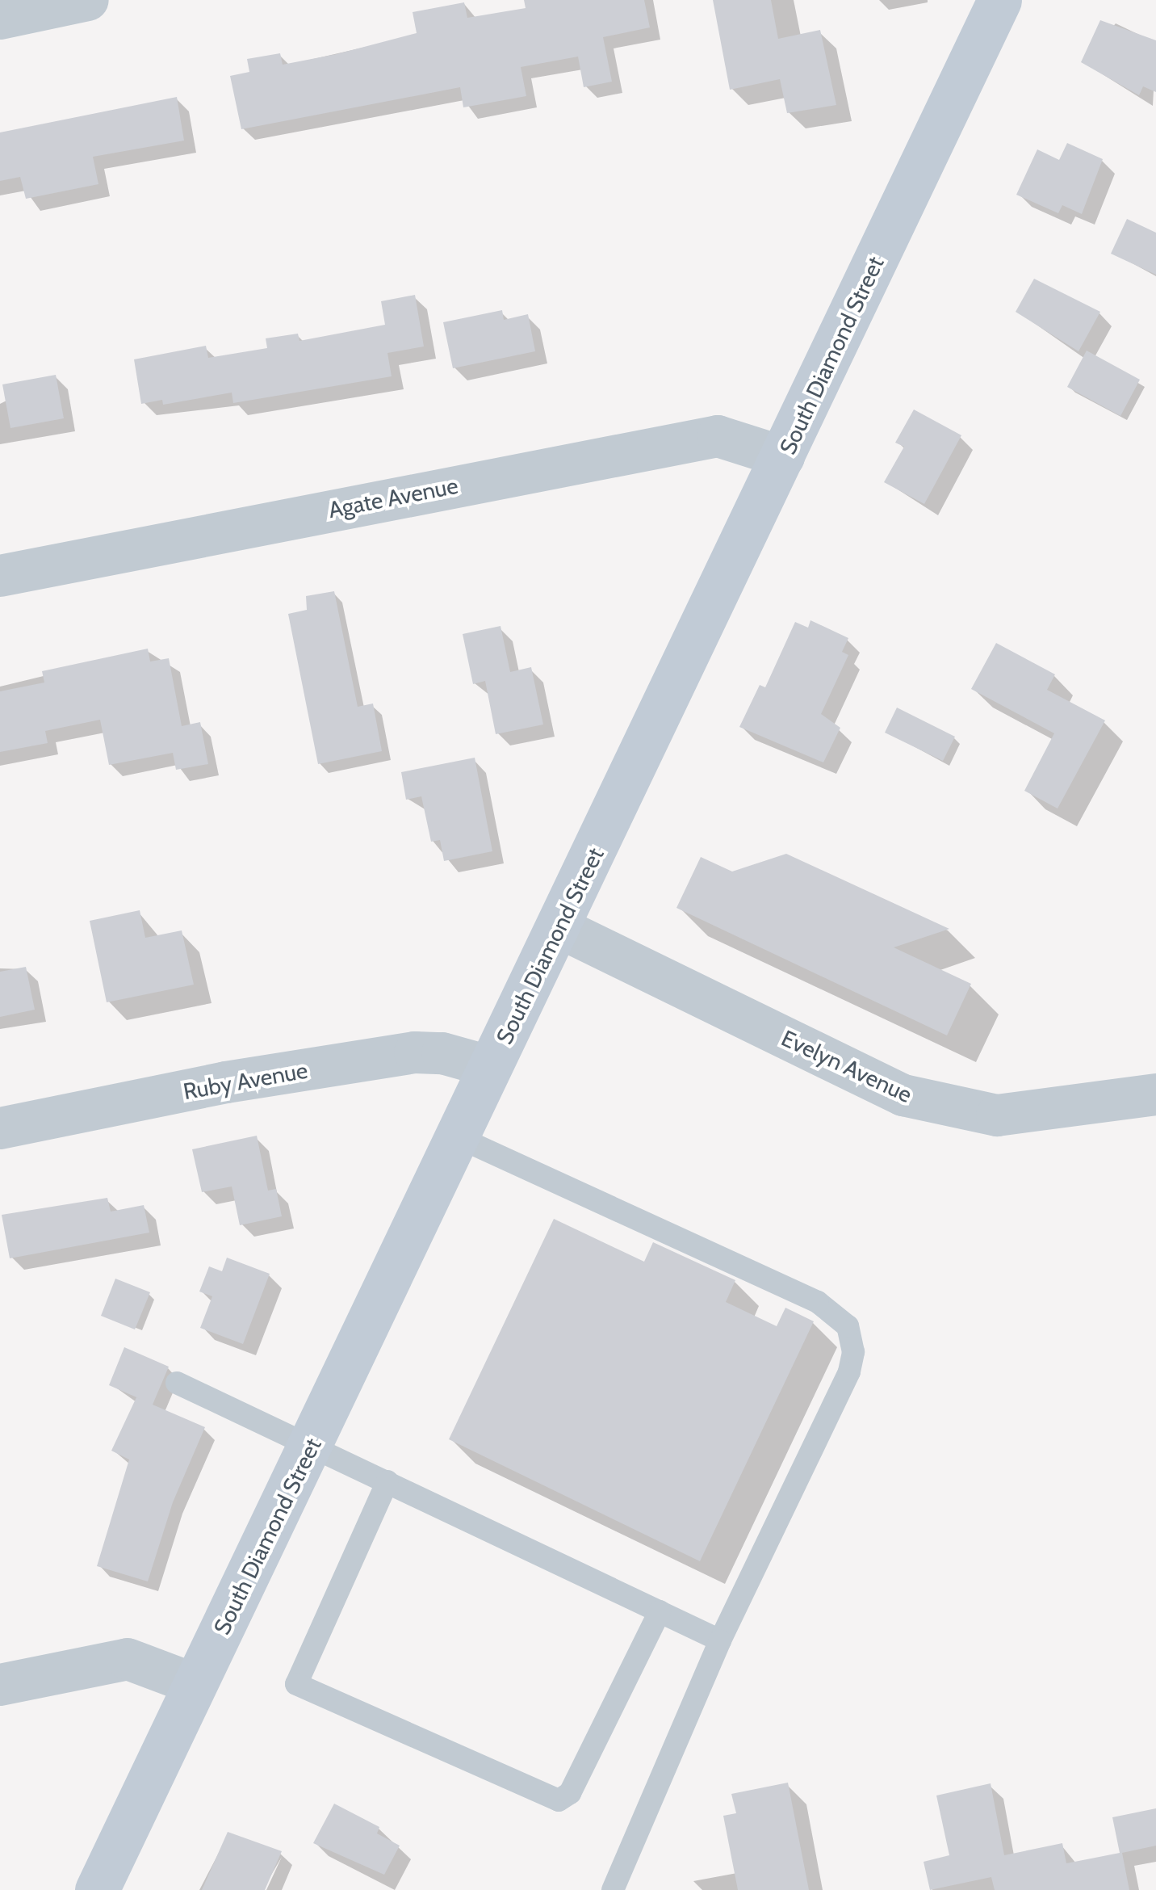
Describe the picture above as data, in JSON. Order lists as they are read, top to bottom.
{
  "streets": {
    "street": [
      "South Diamond Street",
      "Agate Avenue",
      "Evelyn Avenue",
      "Ruby Avenue"
    ]
  },
  "crossings": [
    ["South Diamond Street", "Agate Avenue"],
    ["South Diamond Street", "Evelyn Avenue"],
    ["South Diamond Street", "Ruby Avenue"]
  ]
}
